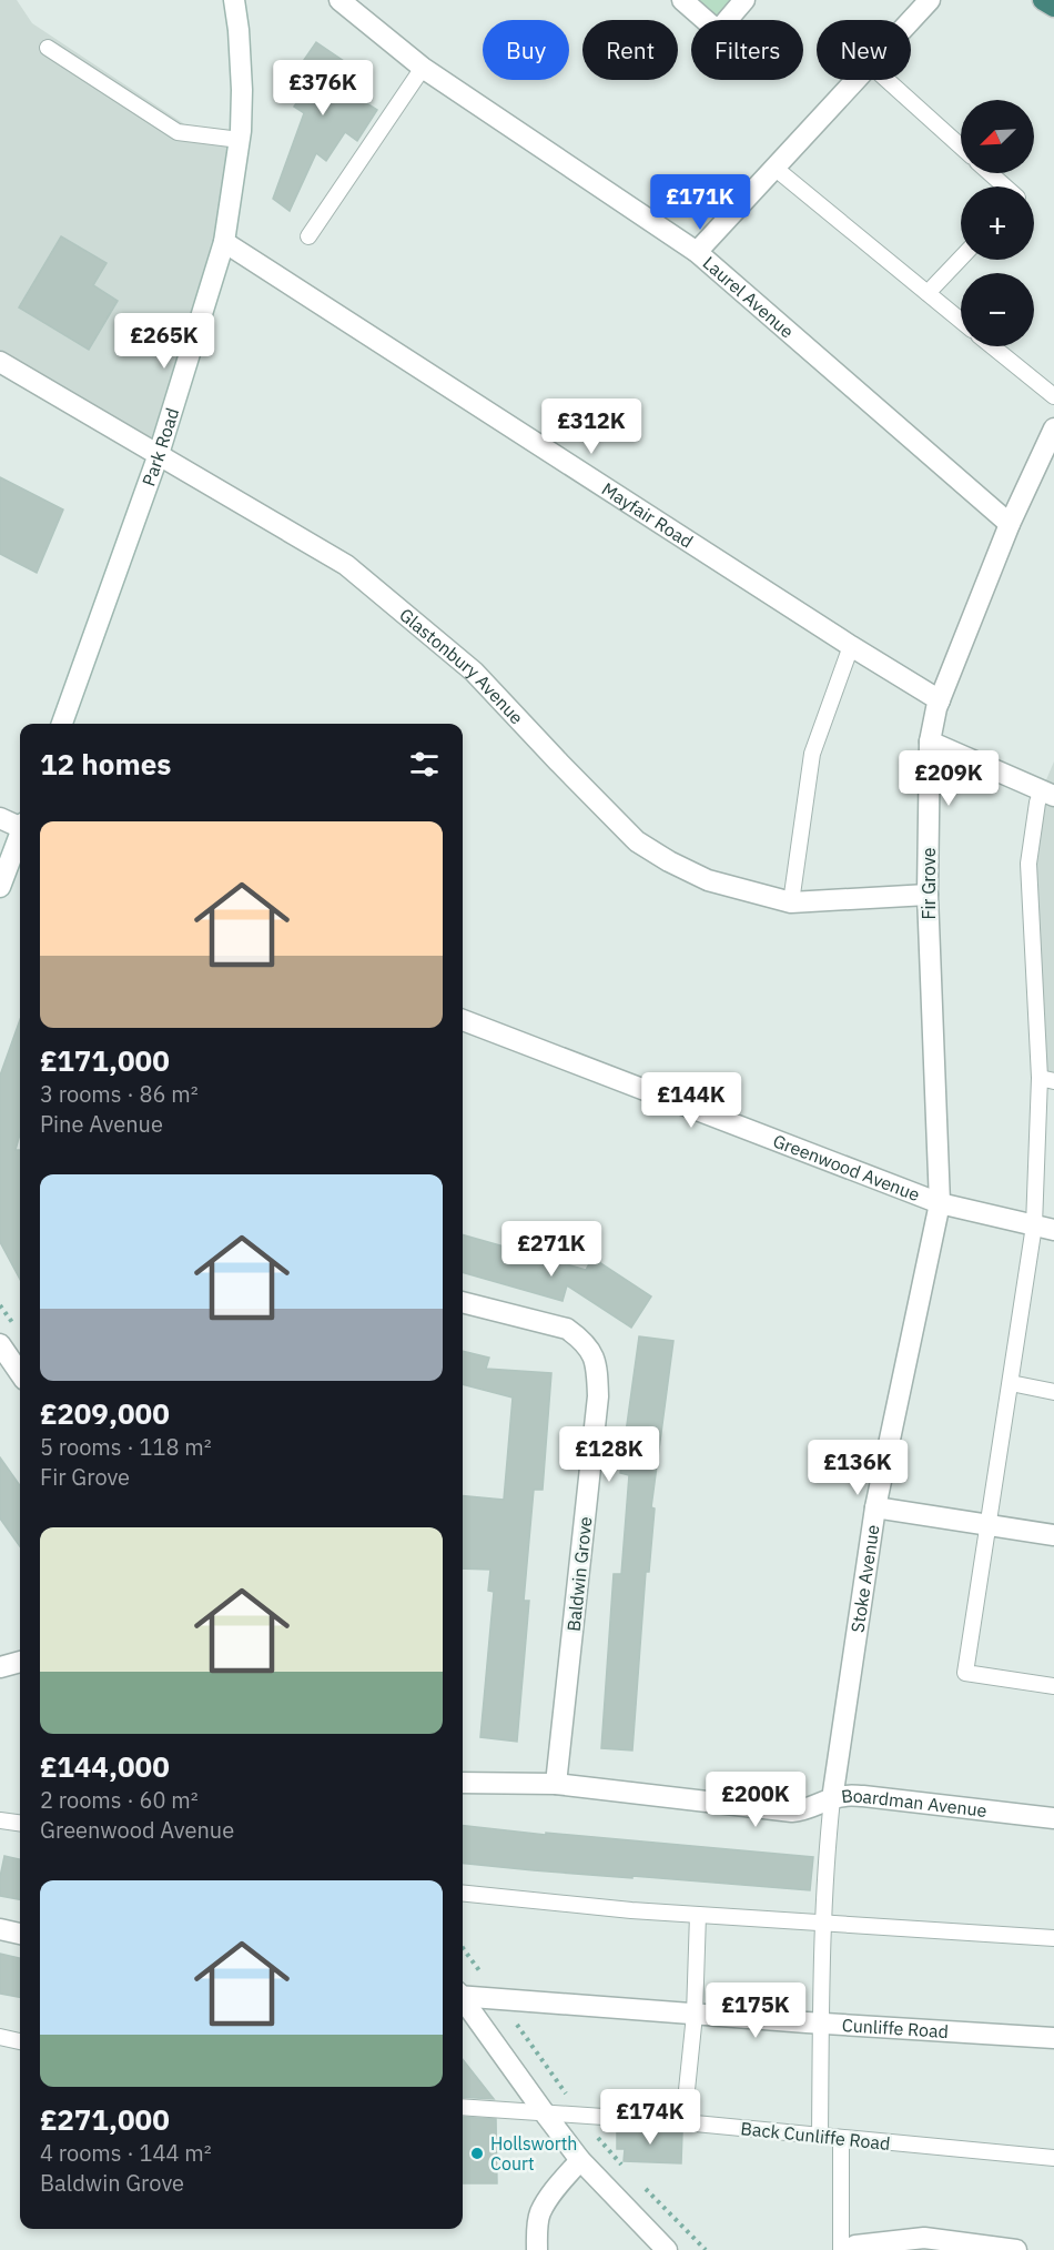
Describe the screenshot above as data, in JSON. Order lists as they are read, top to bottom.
{
  "streets": {
    "street": [
      "Laurel Avenue",
      "Park Road",
      "Mayfair Road",
      "Glastonbury Avenue",
      "Fir Grove",
      "Greenwood Avenue",
      "Baldwin Grove",
      "Stoke Avenue",
      "Boardman Avenue",
      "Cunliffe Road"
    ],
    "lane": ["Back Cunliffe Road"]
  },
  "crossings": [
    ["Laurel Avenue", "Fir Grove"],
    ["Park Road", "Mayfair Road"],
    ["Park Road", "Glastonbury Avenue"],
    ["Mayfair Road", "Fir Grove"],
    ["Glastonbury Avenue", "Fir Grove"],
    ["Fir Grove", "Greenwood Avenue"],
    ["Fir Grove", "Stoke Avenue"],
    ["Greenwood Avenue", "Stoke Avenue"],
    ["Baldwin Grove", "Boardman Avenue"],
    ["Stoke Avenue", "Boardman Avenue"]
  ],
  "places": ["Hollsworth Court"],
  "north": "bottom left",
  "page": {
    "chip": [
      "Buy",
      "Rent",
      "Filters",
      "New"
    ],
    "price": [
      "£376K",
      "£171K",
      "£265K",
      "£312K",
      "£209K",
      "£144K",
      "£271K",
      "£128K",
      "£136K",
      "£200K",
      "£175K",
      "£174K"
    ],
    "map_buttons": ["+", "−"],
    "heading": "12 homes",
    "list": [
      {
        "name": "£171,000",
        "note": "3 rooms · 86 m² · Pine Avenue"
      },
      {
        "name": "£209,000",
        "note": "5 rooms · 118 m² · Fir Grove"
      },
      {
        "name": "£144,000",
        "note": "2 rooms · 60 m² · Greenwood Avenue"
      },
      {
        "name": "£271,000",
        "note": "4 rooms · 144 m² · Baldwin Grove"
      }
    ]
  }
}
